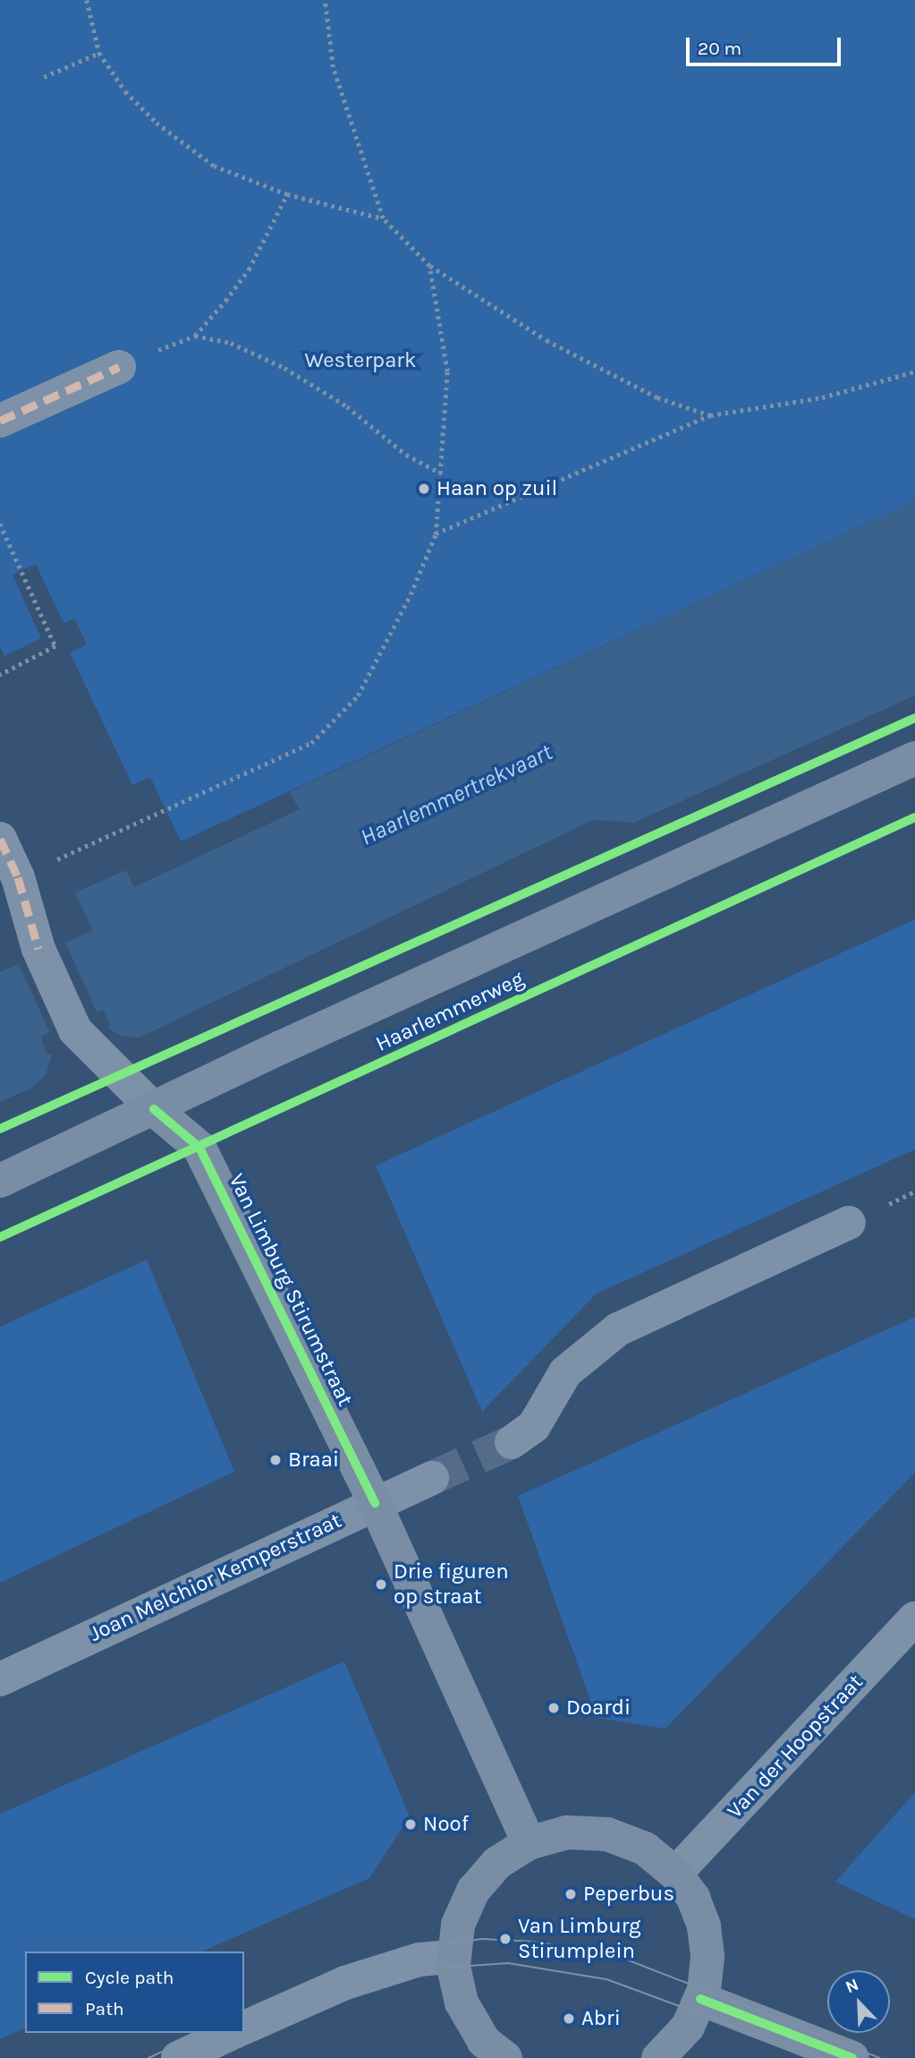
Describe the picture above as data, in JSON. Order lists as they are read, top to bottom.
{
  "streets": {
    "street": [
      "Haarlemmerweg",
      "Van Limburg Stirumstraat",
      "Joan Melchior Kemperstraat",
      "Van der Hoopstraat"
    ]
  },
  "crossings": [
    ["Haarlemmerweg", "Van Limburg Stirumstraat"],
    ["Van Limburg Stirumstraat", "Joan Melchior Kemperstraat"]
  ],
  "water": ["Haarlemmertrekvaart"],
  "parks": ["Westerpark"],
  "places": [
    "Haan op zuil",
    "Braai",
    "Drie figuren op straat",
    "Doardi",
    "Noof",
    "Peperbus",
    "Van Limburg Stirumplein",
    "Abri"
  ],
  "legend": ["Cycle path", "Path"],
  "scale_bar": "20 m",
  "north": "top left"
}
